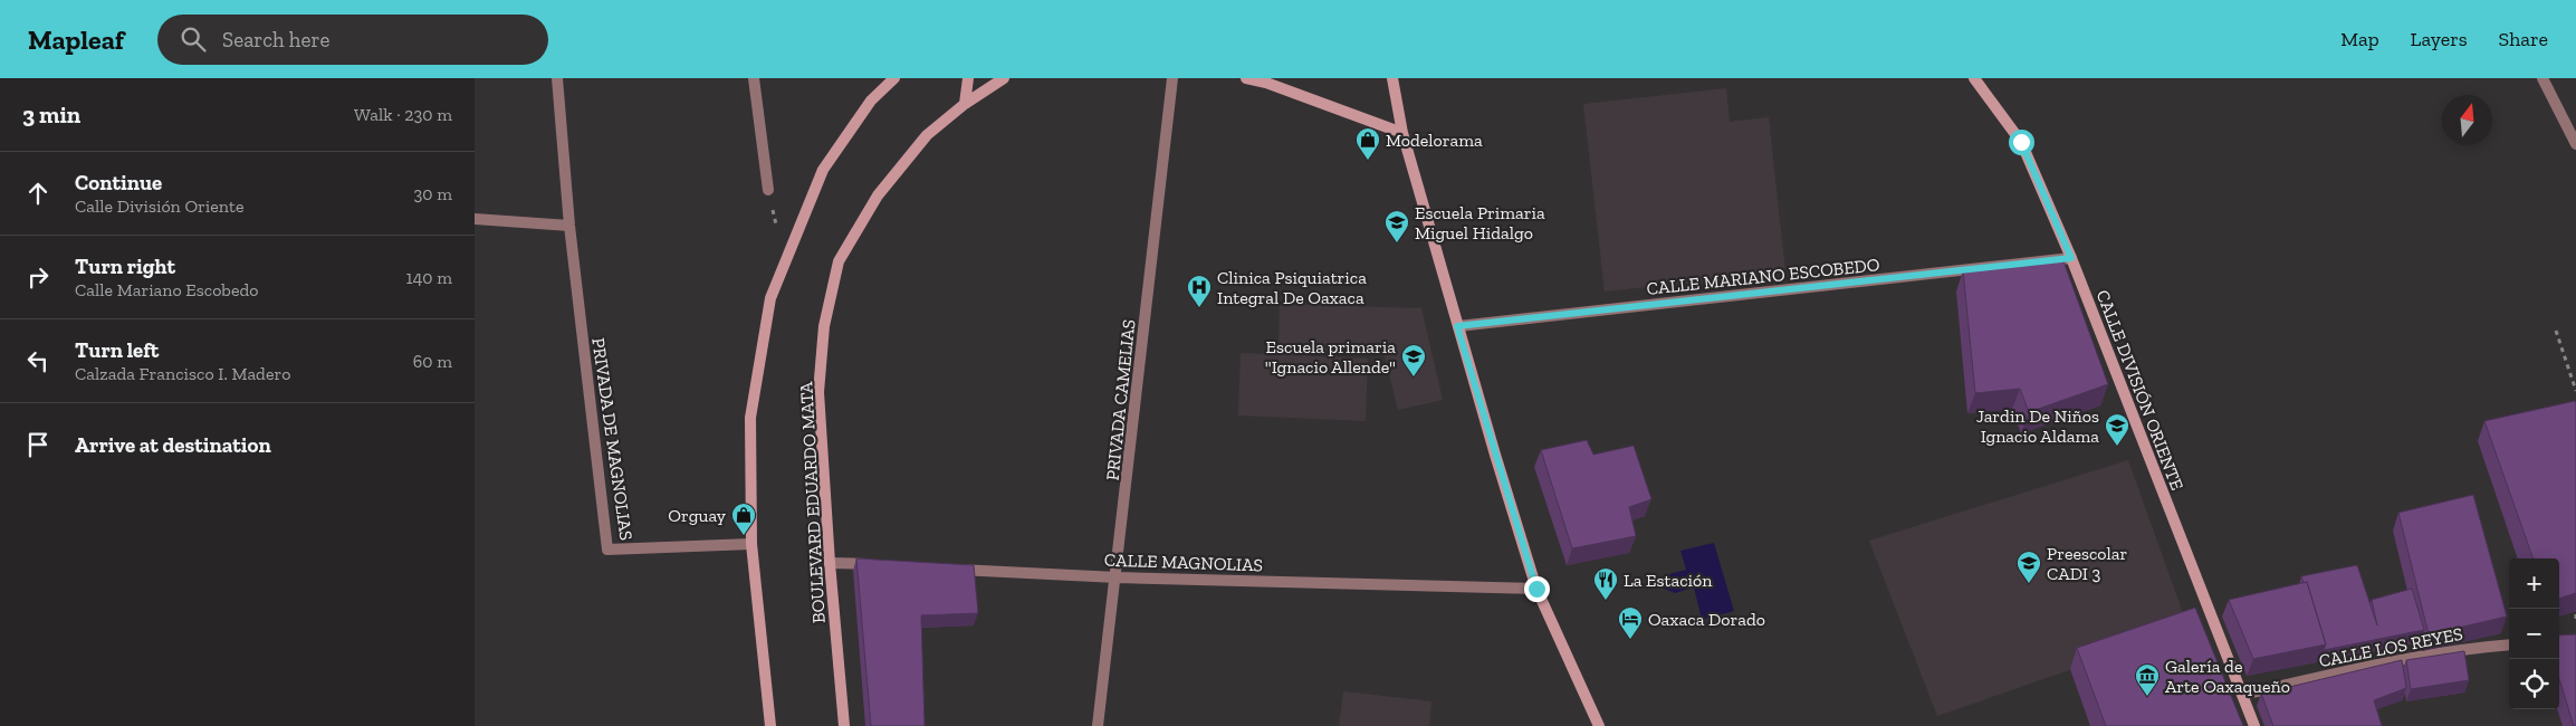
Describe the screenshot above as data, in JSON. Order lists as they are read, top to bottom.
{
  "streets": {
    "main road": ["CALLE DIVISIÓN ORIENTE", "BOULEVARD EDUARDO MATA"],
    "street": [
      "CALLE MARIANO ESCOBEDO",
      "PRIVADA CAMELIAS",
      "PRIVADA DE MAGNOLIAS",
      "CALLE MAGNOLIAS",
      "CALLE LOS REYES"
    ]
  },
  "crossings": [
    ["CALLE MARIANO ESCOBEDO", "CALLE DIVISIÓN ORIENTE"],
    ["CALLE DIVISIÓN ORIENTE", "CALLE LOS REYES"],
    ["PRIVADA CAMELIAS", "CALLE MAGNOLIAS"]
  ],
  "places": {
    "shop": ["Modelorama", "Orguay"],
    "school or university": [
      "Escuela Primaria Miguel Hidalgo",
      "Escuela primaria \"Ignacio Allende\"",
      "Jardin De Niños Ignacio Aldama",
      "Preescolar CADI 3"
    ],
    "hospital": ["Clinica Psiquiatrica Integral De Oaxaca"],
    "restaurant": ["La Estación"],
    "hotel": ["Oaxaca Dorado"],
    "museum": ["Galería de Arte Oaxaqueño"]
  },
  "north": "top",
  "page": {
    "header": "Mapleaf",
    "search": "Search here",
    "nav": ["Map", "Layers", "Share"],
    "heading": ["3 min", "Walk · 230 m"],
    "list": [
      ["Continue", "Calle División Oriente", "30 m"],
      ["Turn right", "Calle Mariano Escobedo", "140 m"],
      ["Turn left", "Calzada Francisco I. Madero", "60 m"],
      "Arrive at destination"
    ],
    "map_buttons": ["+", "−"]
  }
}
